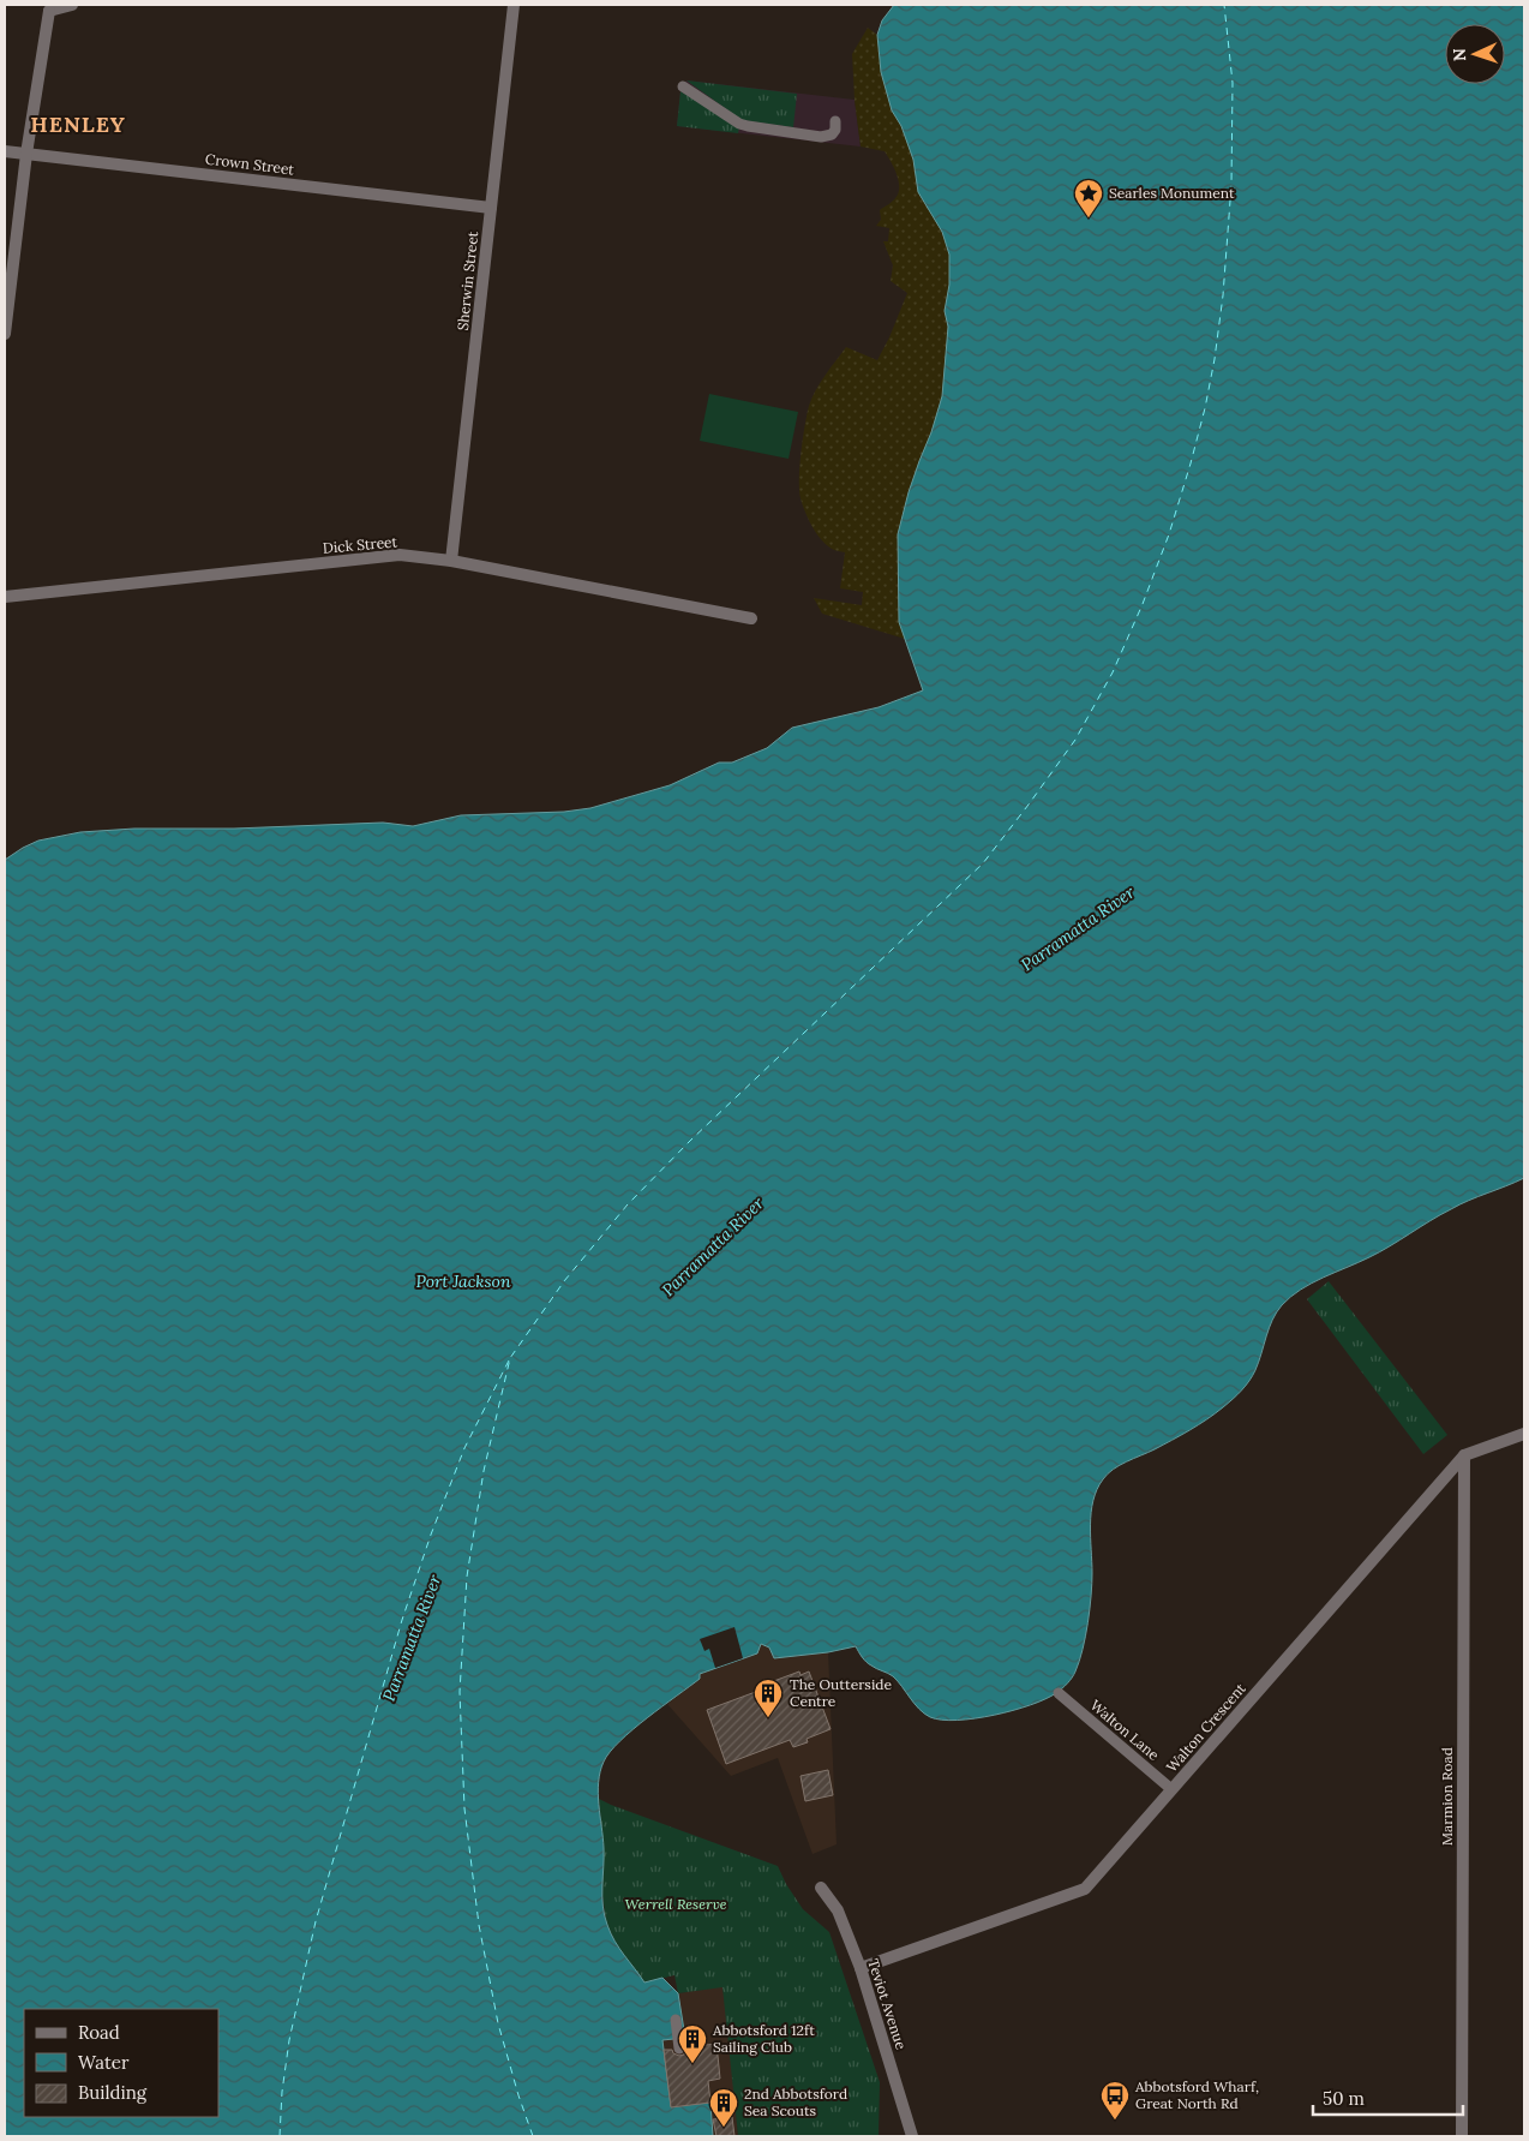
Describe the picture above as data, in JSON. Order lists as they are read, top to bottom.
{
  "streets": {
    "street": [
      "Crown Street",
      "Sherwin Street",
      "Dick Street",
      "Walton Crescent",
      "Marmion Road",
      "Teviot Avenue"
    ],
    "lane": ["Walton Lane"]
  },
  "crossings": [
    ["Crown Street", "Sherwin Street"],
    ["Sherwin Street", "Dick Street"],
    ["Walton Crescent", "Walton Lane"],
    ["Walton Crescent", "Marmion Road"],
    ["Walton Crescent", "Teviot Avenue"]
  ],
  "districts": ["HENLEY"],
  "water": ["Parramatta River", "Port Jackson"],
  "parks": ["Werrell Reserve"],
  "places": {
    "place": ["Searles Monument"],
    "building": ["The Outterside Centre", "Abbotsford 12ft Sailing Club", "2nd Abbotsford Sea Scouts"],
    "bus stop": ["Abbotsford Wharf, Great North Rd"]
  },
  "legend": ["Road", "Water", "Building"],
  "scale_bar": "50 m",
  "north": "left"
}
